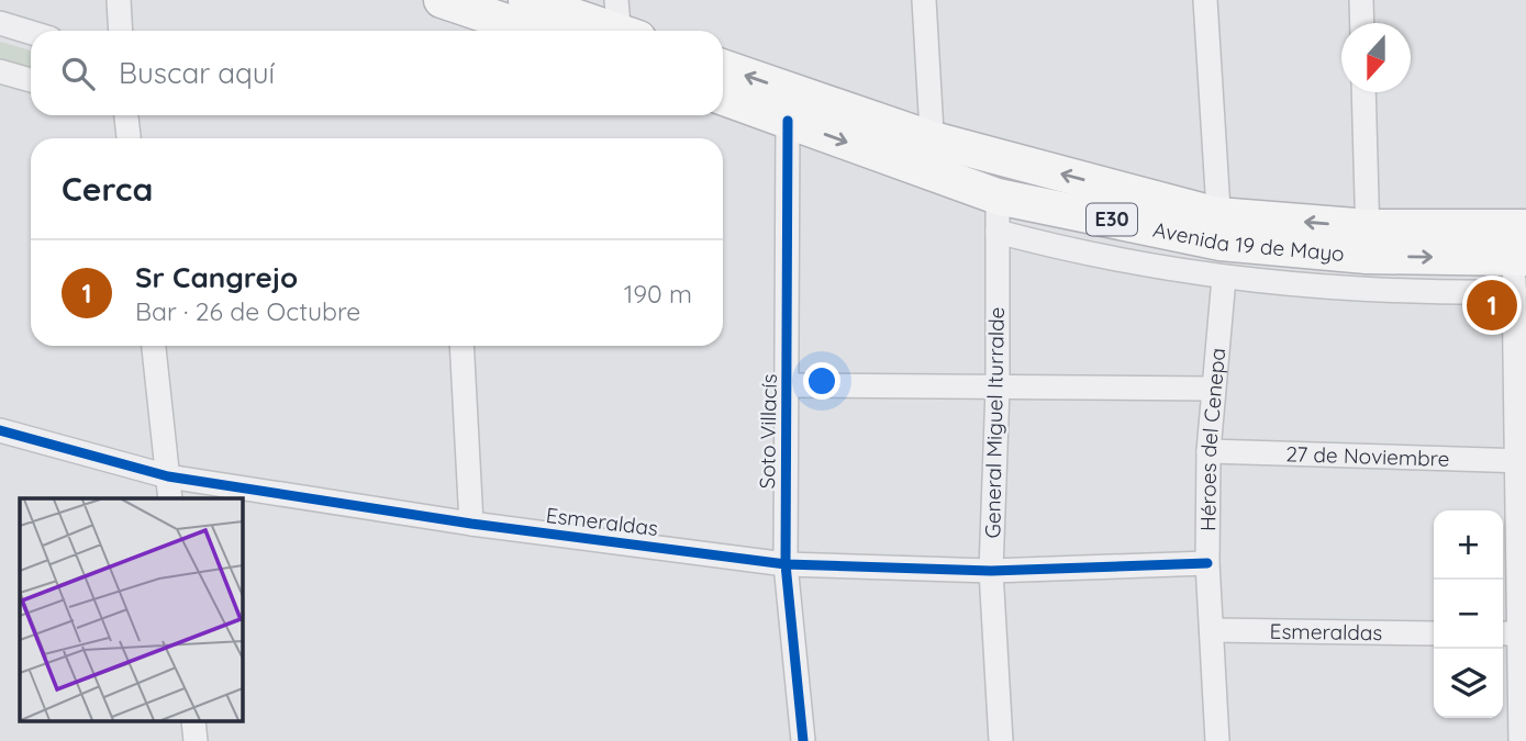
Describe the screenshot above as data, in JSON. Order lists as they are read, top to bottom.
{
  "streets": {
    "highway": ["E30", "Avenida 19 de Mayo"],
    "street": [
      "General Miguel Iturralde",
      "Soto Villacís",
      "Héroes del Cenepa",
      "27 de Noviembre",
      "Esmeraldas"
    ]
  },
  "crossings": [
    ["Avenida 19 de Mayo", "General Miguel Iturralde"],
    ["Avenida 19 de Mayo", "Soto Villacís"],
    ["General Miguel Iturralde", "Esmeraldas"],
    ["Soto Villacís", "Esmeraldas"],
    ["Héroes del Cenepa", "27 de Noviembre"],
    ["Héroes del Cenepa", "Esmeraldas"]
  ],
  "north": "bottom",
  "page": {
    "search": "Buscar aquí",
    "heading": "Cerca",
    "list": [
      {
        "mark": "1",
        "name": "Sr Cangrejo",
        "note": "Bar · 26 de Octubre",
        "value": "190 m"
      }
    ],
    "pins": "1",
    "map_buttons": ["+", "−"]
  }
}
